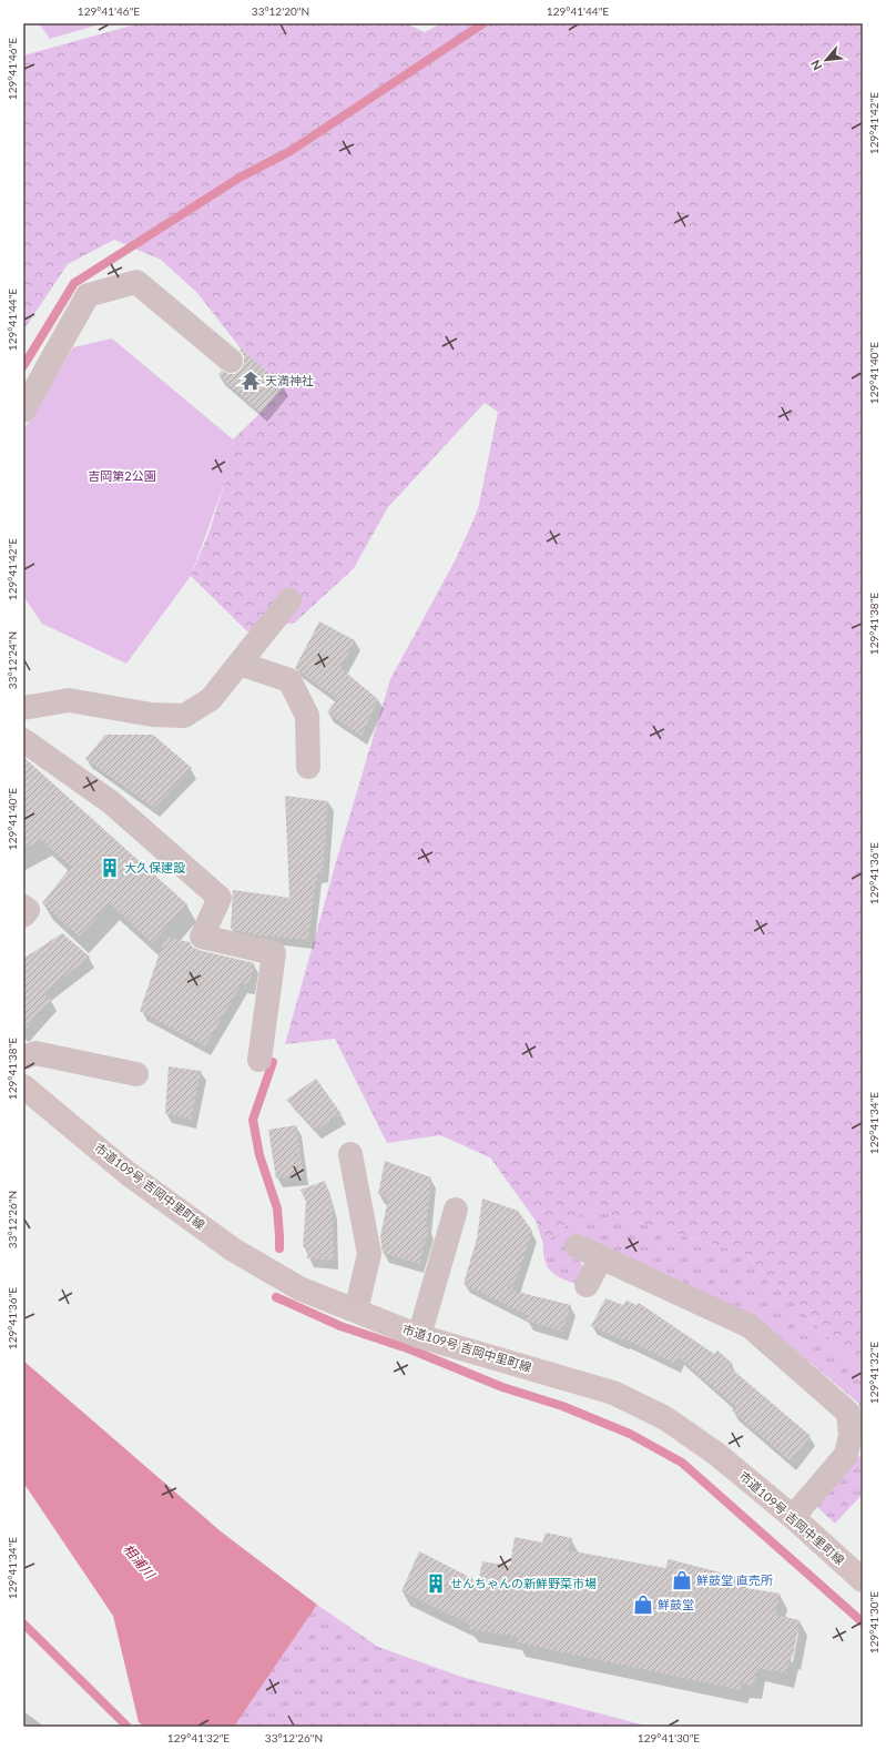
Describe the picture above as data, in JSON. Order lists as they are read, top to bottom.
{
  "streets": {
    "street": ["市道109号 吉岡中里町線"]
  },
  "water": ["相浦川"],
  "parks": ["吉岡第2公園"],
  "places": {
    "temple": ["天満神社"],
    "building": ["大久保建設", "せんちゃんの新鮮野菜市場"],
    "shop": ["鮮鼓堂 直売所", "鮮鼓堂"]
  },
  "north": "bottom left",
  "coordinates": [
    "129°41'46\"E",
    "33°12'20\"N",
    "129°41'44\"E",
    "129°41'42\"E",
    "129°41'40\"E",
    "129°41'38\"E",
    "33°12'24\"N",
    "129°41'36\"E",
    "129°41'34\"E",
    "33°12'26\"N",
    "129°41'32\"E",
    "129°41'30\"E"
  ]
}
